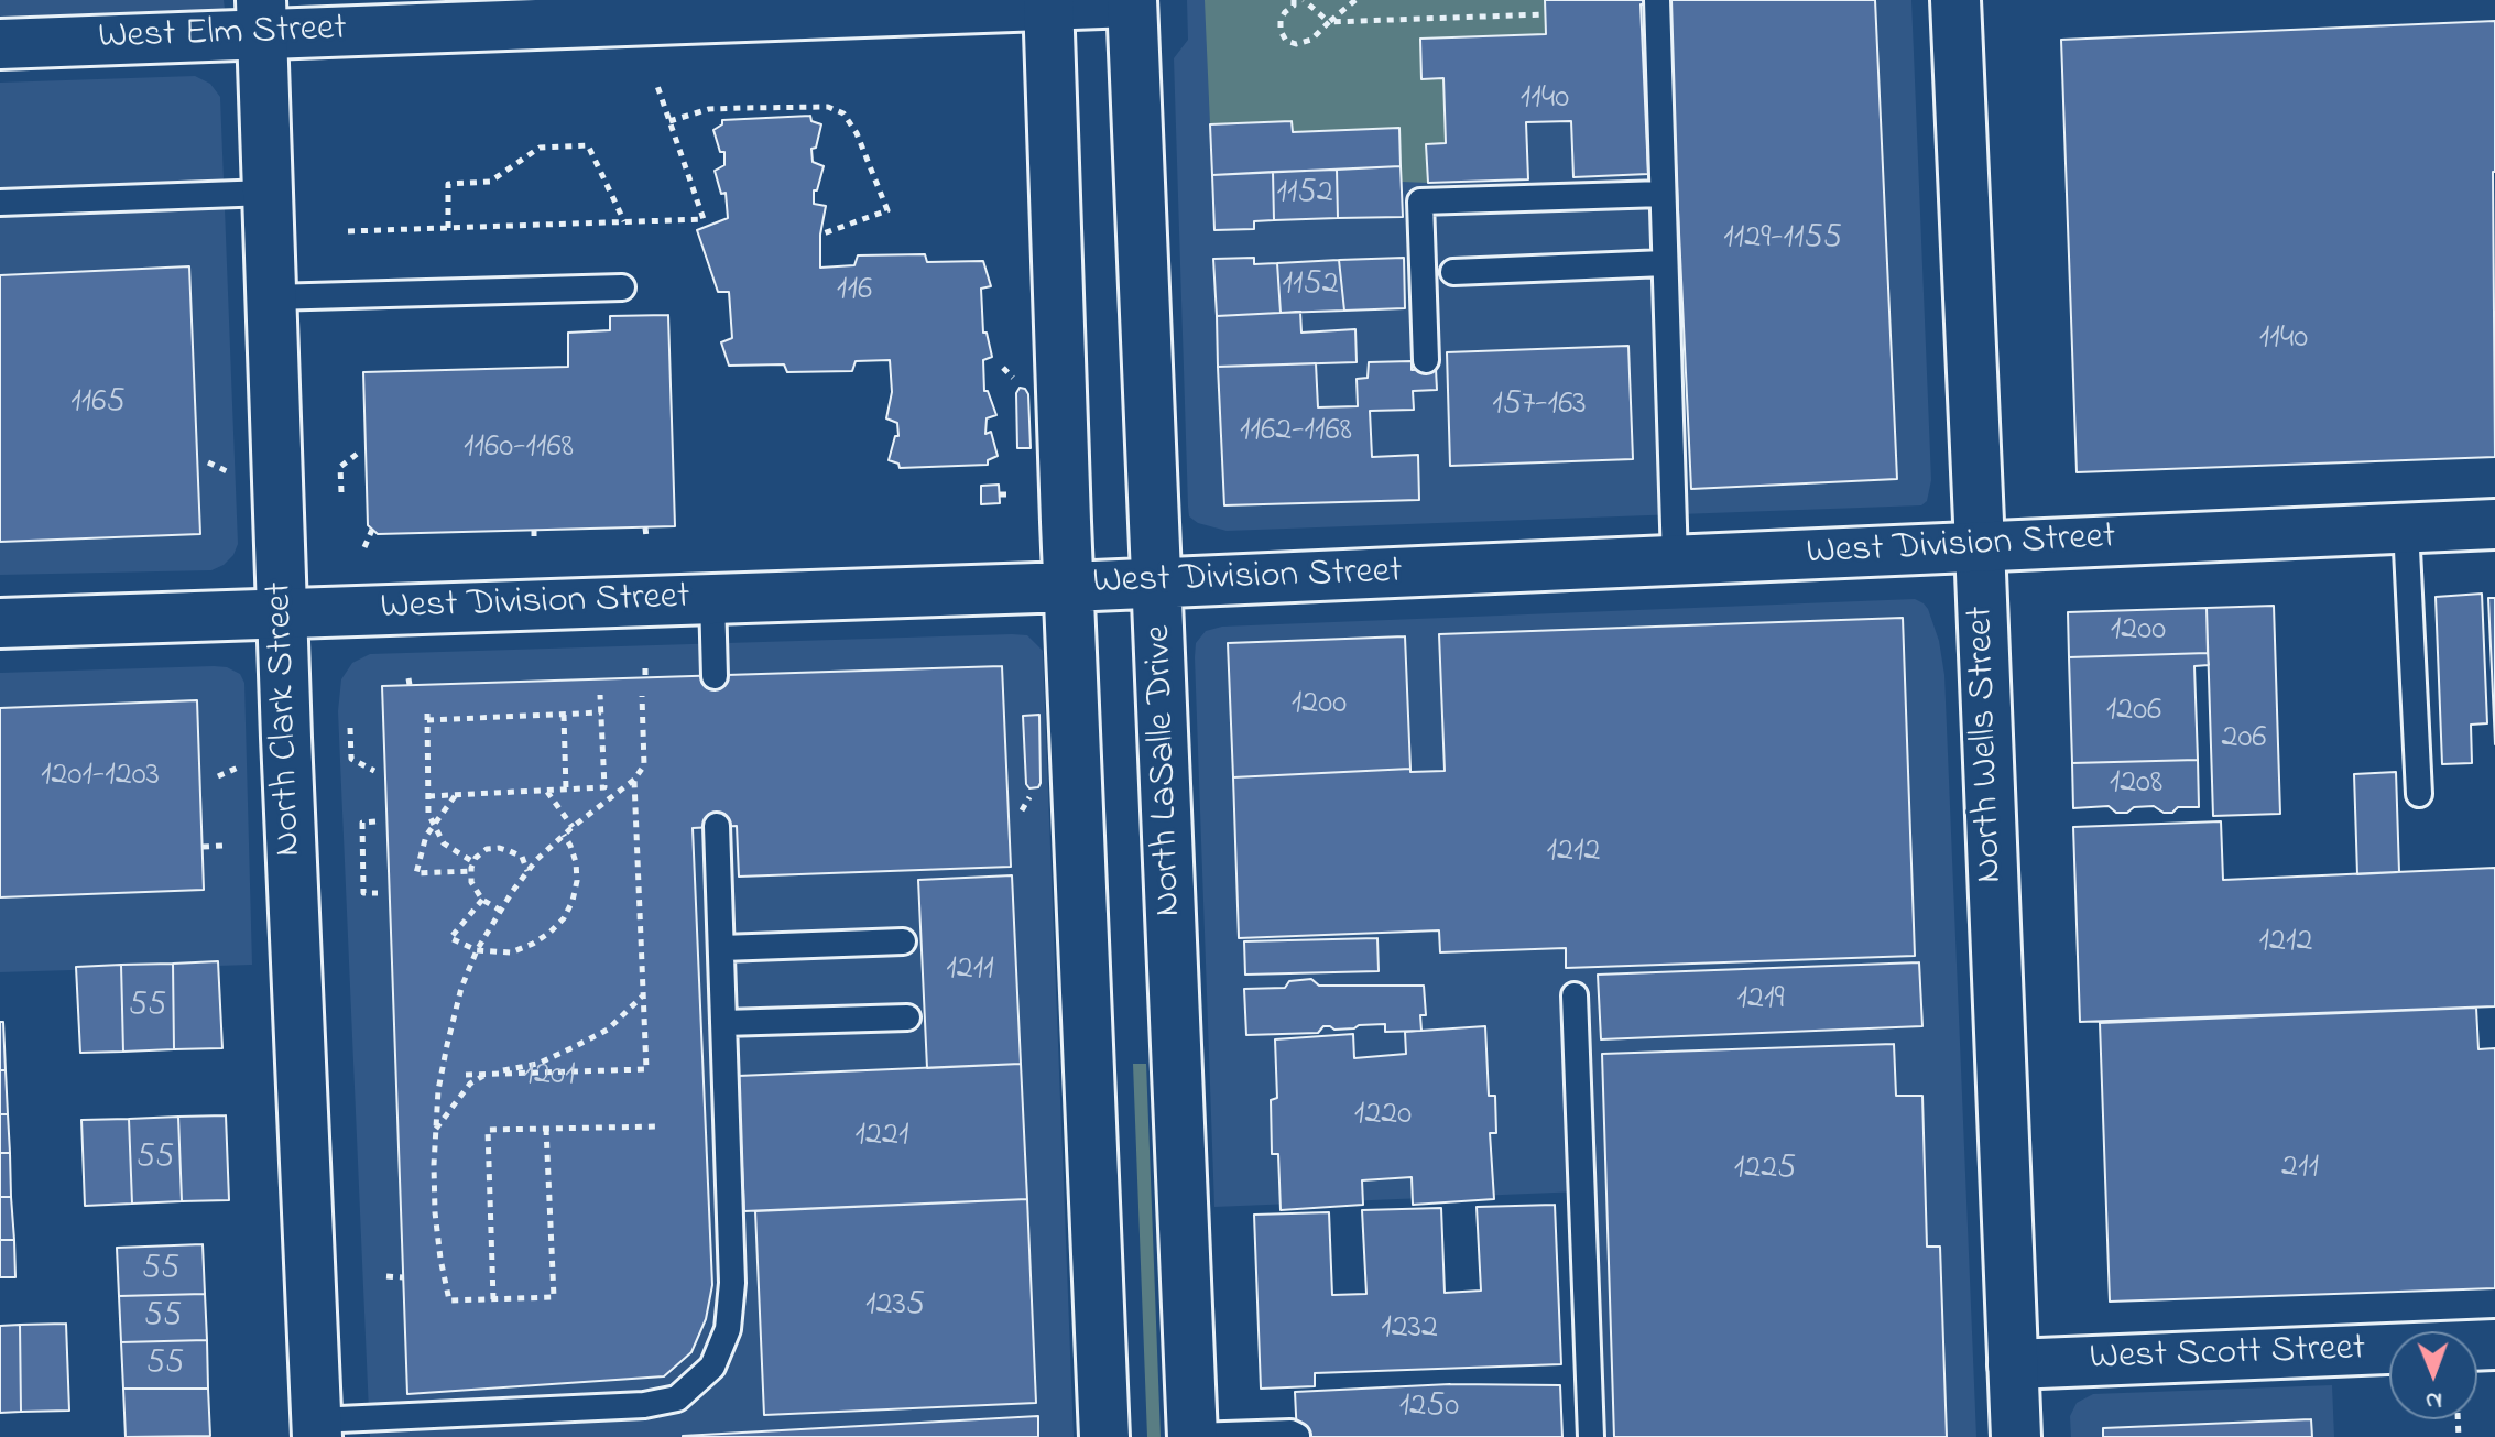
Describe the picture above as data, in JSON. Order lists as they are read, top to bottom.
{
  "streets": {
    "main road": [
      "West Elm Street",
      "West Division Street",
      "North Clark Street",
      "North Wells Street",
      "North LaSalle Drive",
      "West Scott Street"
    ]
  },
  "crossings": [
    ["West Elm Street", "North Clark Street"],
    ["West Elm Street", "North LaSalle Drive"],
    ["West Division Street", "North Clark Street"],
    ["West Division Street", "North Wells Street"],
    ["West Division Street", "North LaSalle Drive"],
    ["North Wells Street", "West Scott Street"]
  ],
  "house_numbers": [
    "1140",
    "1152",
    "1129-1155",
    "1152",
    "116",
    "1140",
    "1165",
    "157-163",
    "1162-1168",
    "1160-1168",
    "1200",
    "1200",
    "1206",
    "206",
    "1201-1203",
    "1208",
    "1212",
    "1212",
    "1211",
    "1219",
    "55",
    "1201",
    "1220",
    "1221",
    "55",
    "211",
    "1225",
    "55",
    "1235",
    "55",
    "1232",
    "55",
    "1250"
  ],
  "north": "bottom"
}
